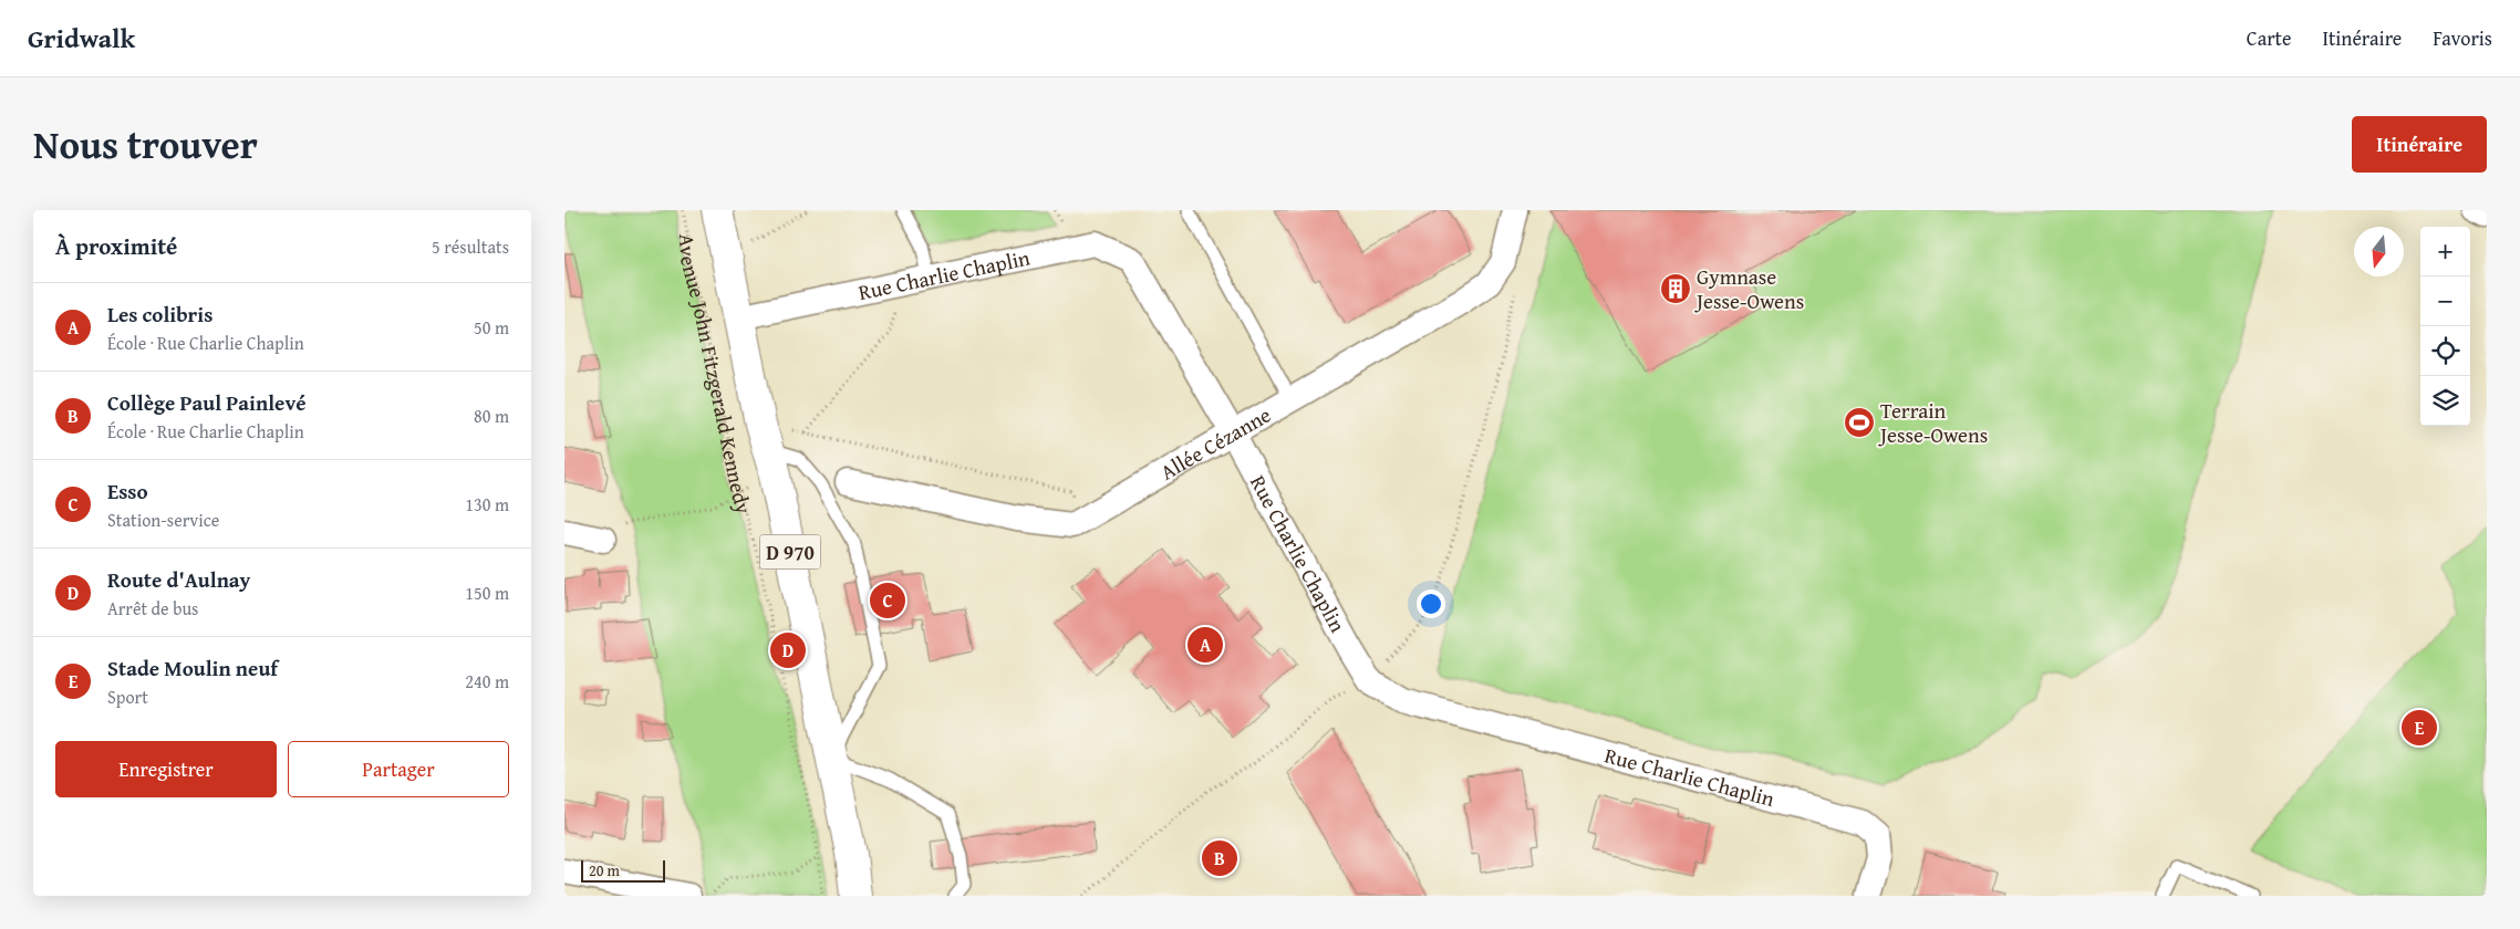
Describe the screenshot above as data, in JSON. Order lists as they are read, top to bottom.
{
  "streets": {
    "main road": ["Avenue John Fitzgerald Kennedy", "D 970"],
    "street": ["Rue Charlie Chaplin", "Allée Cézanne"]
  },
  "crossings": [
    ["Rue Charlie Chaplin", "Avenue John Fitzgerald Kennedy"],
    ["Rue Charlie Chaplin", "Allée Cézanne"]
  ],
  "places": {
    "building": ["Gymnase Jesse-Owens"],
    "sports": ["Terrain Jesse-Owens"]
  },
  "scale_bar": "20 m",
  "north": "bottom",
  "page": {
    "header": "Gridwalk",
    "nav": ["Carte", "Itinéraire", "Favoris"],
    "title": "Nous trouver",
    "buttons": [
      "Itinéraire",
      ["Enregistrer", "Partager"]
    ],
    "heading": ["À proximité", "5 résultats"],
    "map_buttons": ["+", "−"],
    "list": [
      {
        "mark": "A",
        "name": "Les colibris",
        "note": "École · Rue Charlie Chaplin",
        "value": "50 m"
      },
      {
        "mark": "B",
        "name": "Collège Paul Painlevé",
        "note": "École · Rue Charlie Chaplin",
        "value": "80 m"
      },
      {
        "mark": "C",
        "name": "Esso",
        "note": "Station-service",
        "value": "130 m"
      },
      {
        "mark": "D",
        "name": "Route d'Aulnay",
        "note": "Arrêt de bus",
        "value": "150 m"
      },
      {
        "mark": "E",
        "name": "Stade Moulin neuf",
        "note": "Sport",
        "value": "240 m"
      }
    ],
    "pins": [
      "C",
      "A",
      "D",
      "E",
      "B"
    ],
    "scale": "20 m"
  }
}
